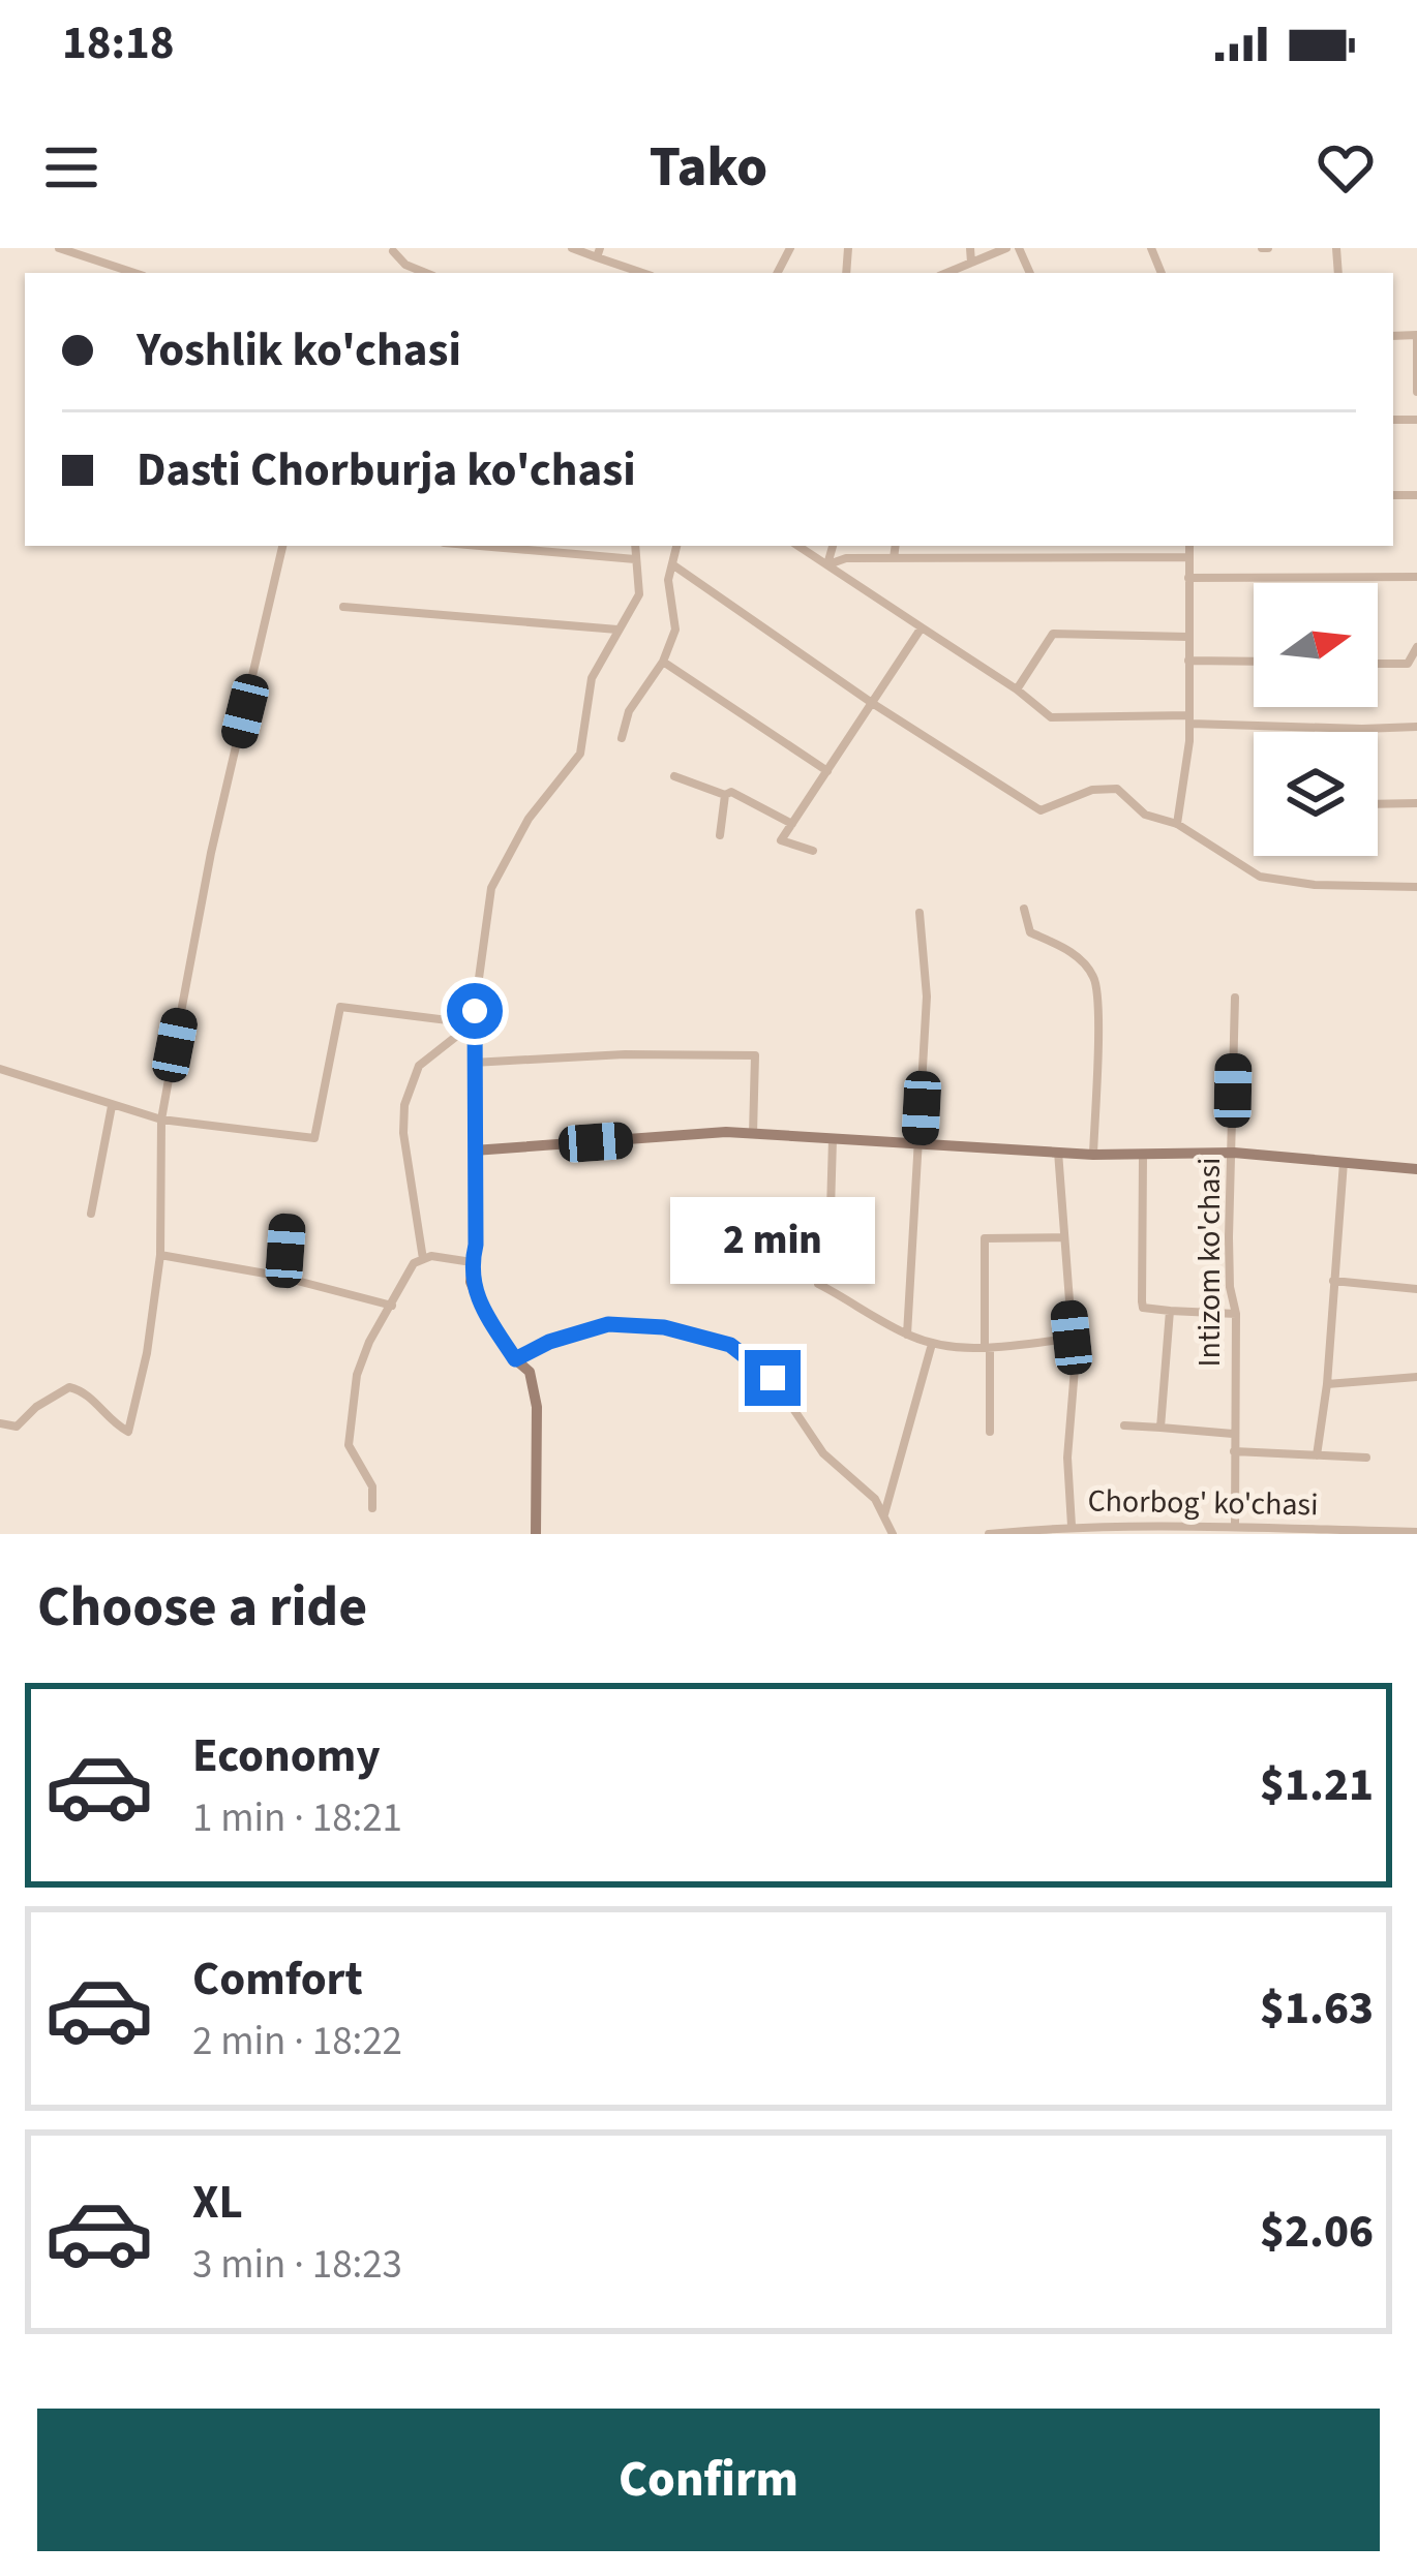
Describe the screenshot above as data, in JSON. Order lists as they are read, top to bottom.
{
  "streets": {
    "street": ["Intizom ko'chasi", "Сhorbog' ko'chasi"]
  },
  "crossings": [
    ["Intizom ko'chasi", "Сhorbog' ko'chasi"]
  ],
  "north": "right",
  "page": {
    "status": "18:18",
    "header": "Tako",
    "banner": ["Yoshlik ko'chasi", "Dasti Chorburja ko'chasi"],
    "bubble": "2 min",
    "heading": "Choose a ride",
    "list": [
      {
        "name": "Economy",
        "note": "1 min · 18:21",
        "value": "$1.21"
      },
      {
        "name": "Comfort",
        "note": "2 min · 18:22",
        "value": "$1.63"
      },
      {
        "name": "XL",
        "note": "3 min · 18:23",
        "value": "$2.06"
      }
    ],
    "buttons": "Confirm"
  }
}
